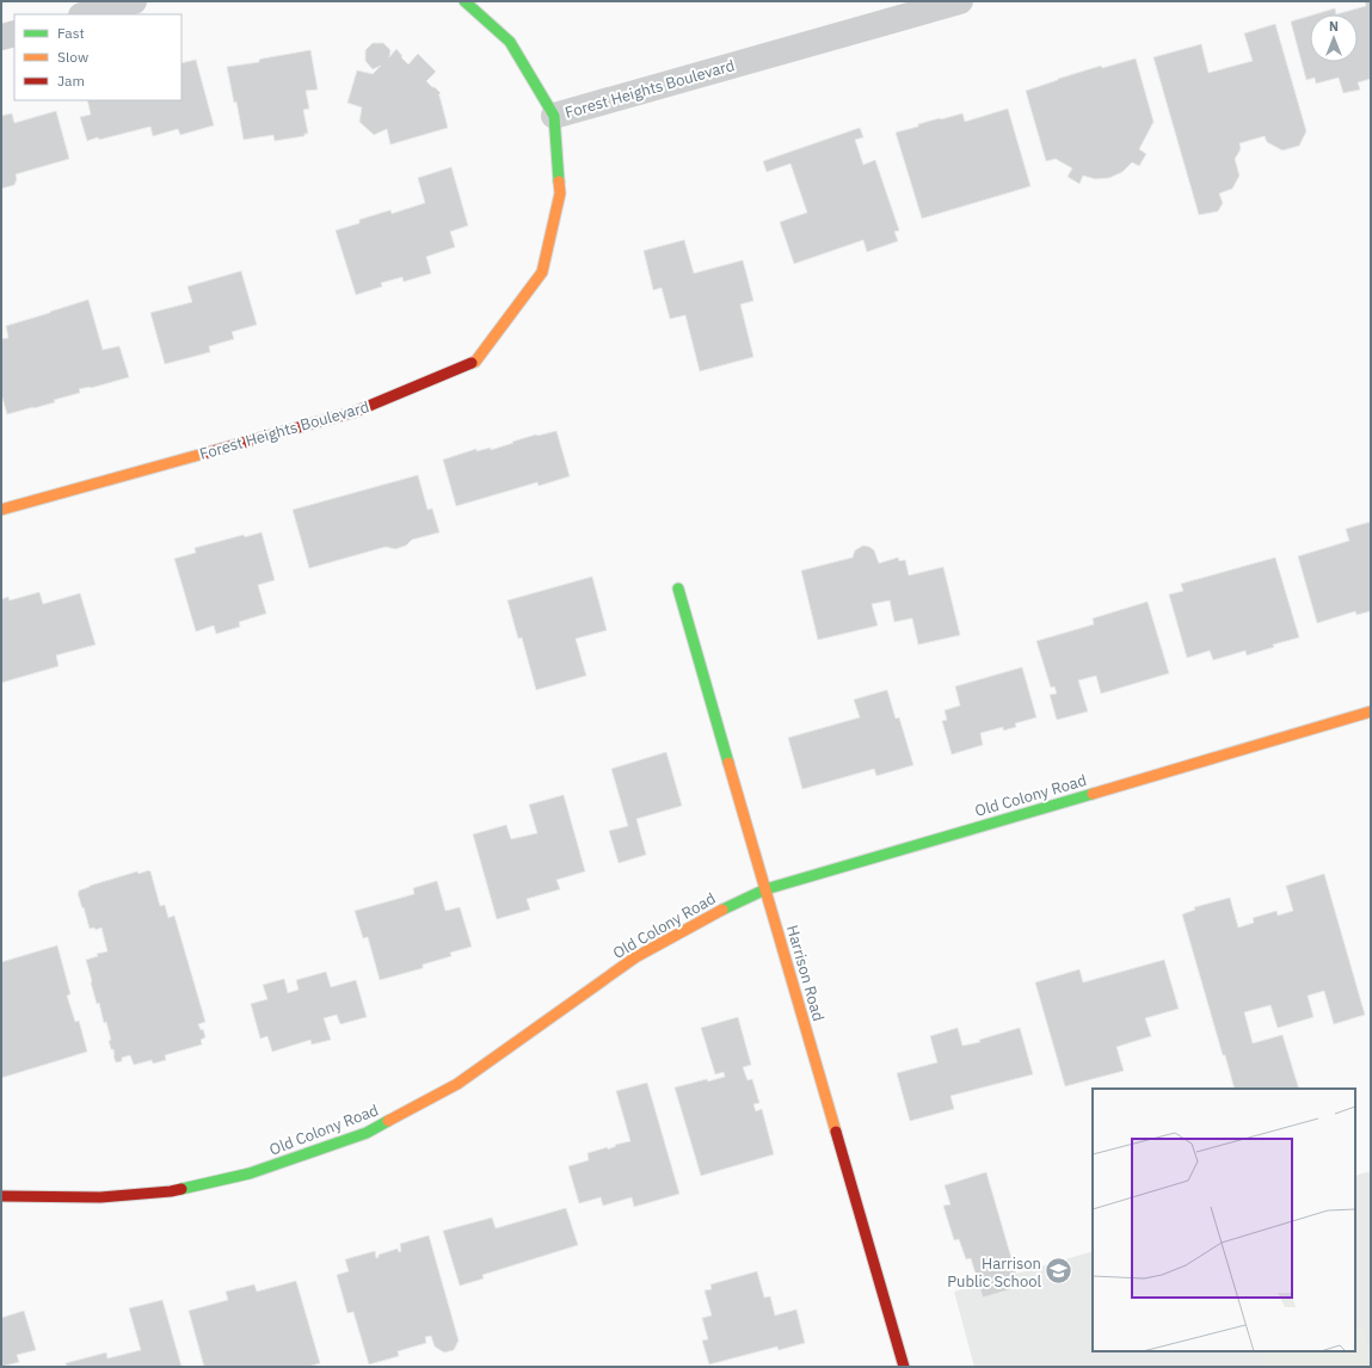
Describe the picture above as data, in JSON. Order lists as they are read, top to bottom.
{
  "streets": {
    "street": ["Forest Heights Boulevard", "Old Colony Road", "Harrison Road"]
  },
  "crossings": [
    ["Old Colony Road", "Harrison Road"]
  ],
  "places": {
    "school or university": ["Harrison Public School"]
  },
  "legend": ["Fast", "Slow", "Jam"],
  "north": "top"
}
